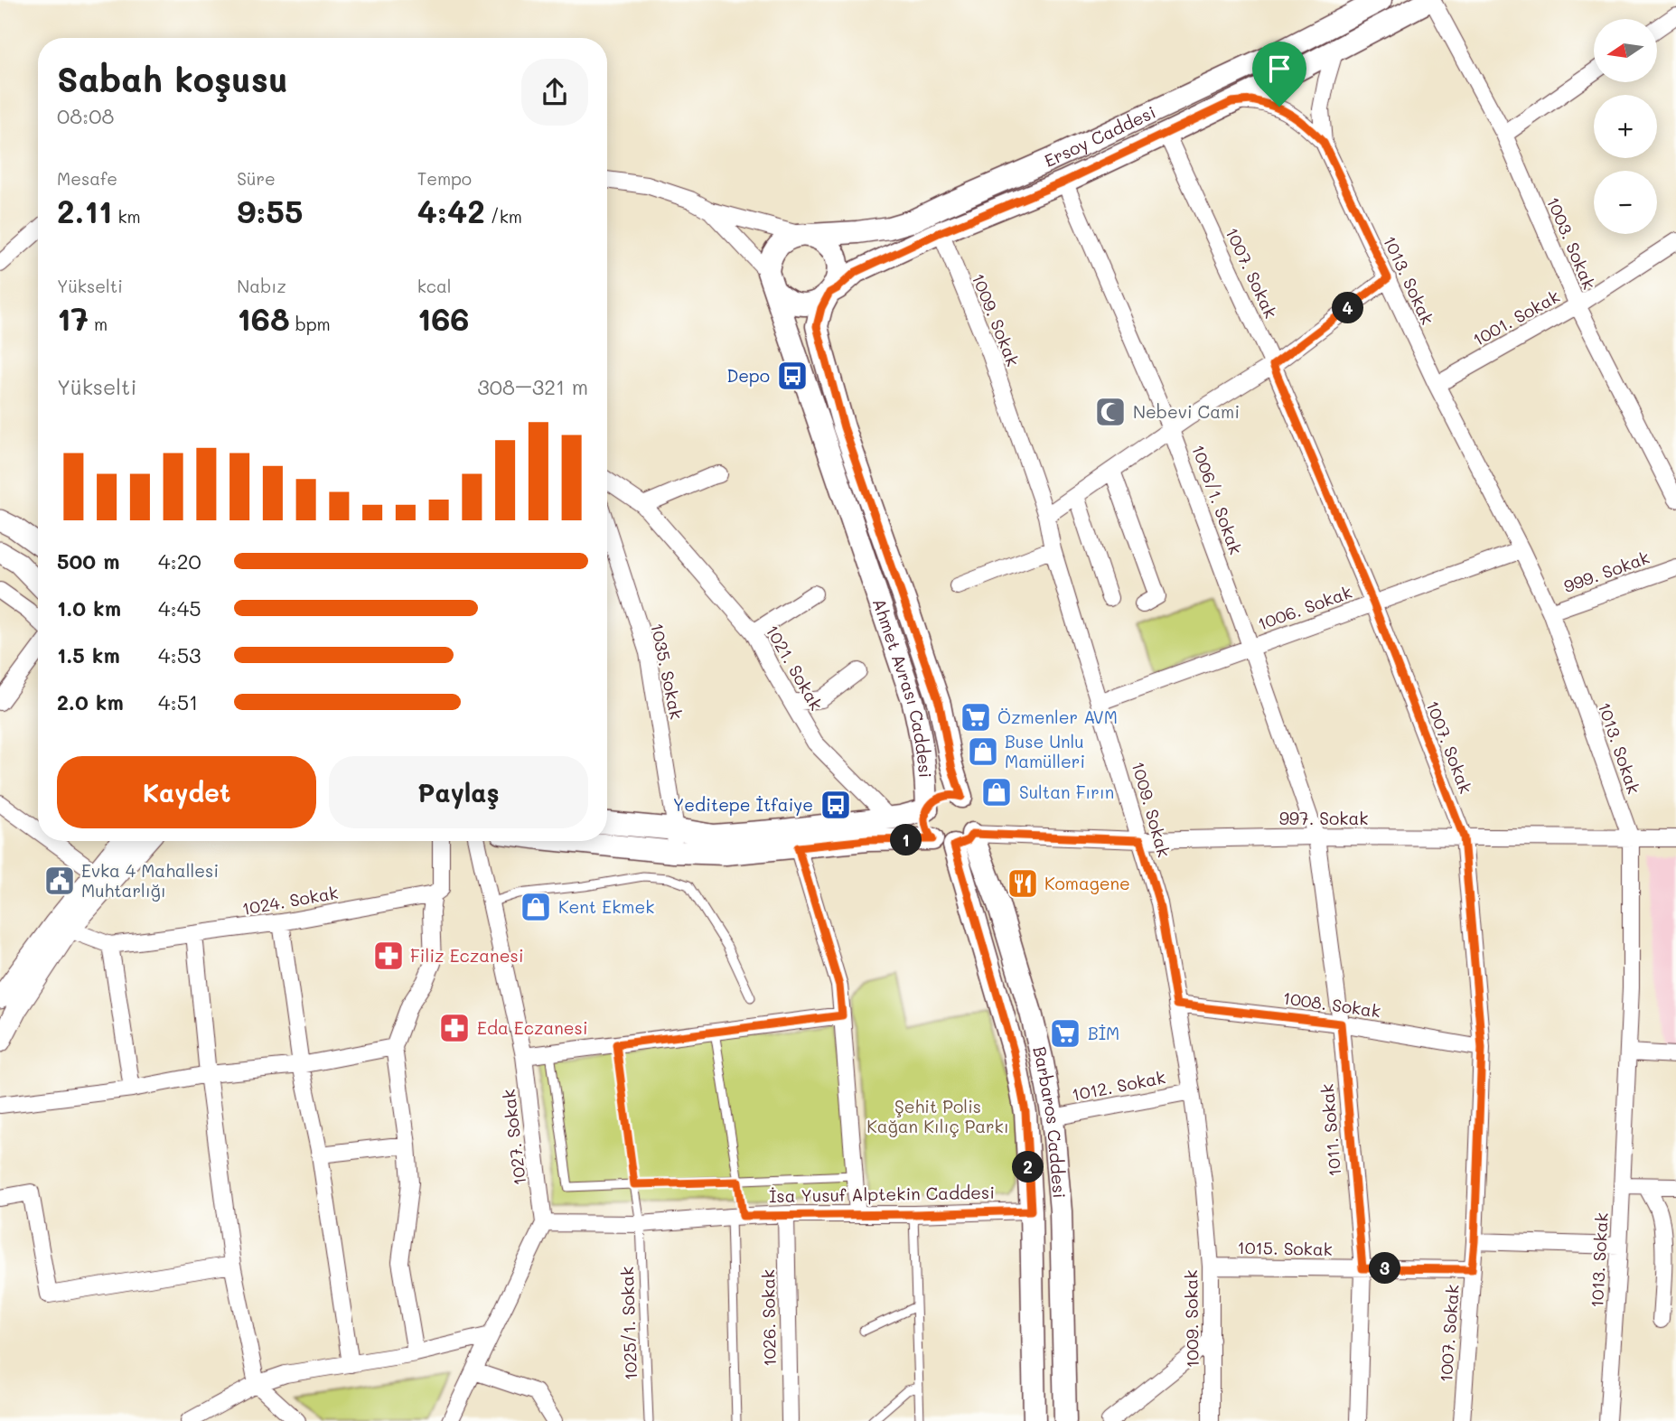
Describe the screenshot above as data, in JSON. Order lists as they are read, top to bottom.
{
  "streets": {
    "main road": ["Ersoy Caddesi", "Ahmet Avrası Caddesi", "Barbaros Caddesi"],
    "street": [
      "1003. Sokak",
      "1007. Sokak",
      "1013. Sokak",
      "1001. Sokak",
      "1009. Sokak",
      "1006/1. Sokak",
      "999. Sokak",
      "1006. Sokak",
      "1021. Sokak",
      "1035. Sokak",
      "997. Sokak",
      "1024. Sokak",
      "1008. Sokak",
      "1012. Sokak",
      "1011. Sokak",
      "1027. Sokak",
      "İsa Yusuf Alptekin Caddesi",
      "1015. Sokak",
      "1026. Sokak"
    ],
    "lane": ["1025/1. Sokak"]
  },
  "crossings": [
    ["Ersoy Caddesi", "1003. Sokak"],
    ["Ersoy Caddesi", "1007. Sokak"],
    ["Ersoy Caddesi", "1013. Sokak"],
    ["Ersoy Caddesi", "1009. Sokak"],
    ["Ersoy Caddesi", "1006/1. Sokak"],
    ["Ersoy Caddesi", "Ahmet Avrası Caddesi"],
    ["1003. Sokak", "1001. Sokak"],
    ["1007. Sokak", "1006. Sokak"],
    ["1007. Sokak", "997. Sokak"],
    ["1007. Sokak", "1008. Sokak"],
    ["1007. Sokak", "1015. Sokak"],
    ["1013. Sokak", "1001. Sokak"],
    ["1013. Sokak", "999. Sokak"],
    ["1013. Sokak", "1006. Sokak"],
    ["1013. Sokak", "997. Sokak"],
    ["1009. Sokak", "1006. Sokak"],
    ["1009. Sokak", "997. Sokak"],
    ["1009. Sokak", "1008. Sokak"],
    ["1009. Sokak", "1012. Sokak"],
    ["1009. Sokak", "1015. Sokak"],
    ["1006/1. Sokak", "1006. Sokak"],
    ["1006/1. Sokak", "997. Sokak"],
    ["1006/1. Sokak", "1011. Sokak"],
    ["Ahmet Avrası Caddesi", "997. Sokak"],
    ["Ahmet Avrası Caddesi", "Barbaros Caddesi"],
    ["997. Sokak", "Barbaros Caddesi"],
    ["997. Sokak", "1011. Sokak"],
    ["1008. Sokak", "1011. Sokak"],
    ["1012. Sokak", "Barbaros Caddesi"],
    ["Barbaros Caddesi", "İsa Yusuf Alptekin Caddesi"],
    ["1011. Sokak", "1015. Sokak"],
    ["1027. Sokak", "İsa Yusuf Alptekin Caddesi"],
    ["İsa Yusuf Alptekin Caddesi", "1026. Sokak"],
    ["İsa Yusuf Alptekin Caddesi", "1025/1. Sokak"]
  ],
  "parks": ["Şehit Polis Kağan Kılıç Parkı"],
  "places": {
    "bus stop": ["Depo", "Yeditepe İtfaiye"],
    "mosque": ["Nebevi Cami"],
    "supermarket": ["Özmenler AVM", "BİM"],
    "shop": ["Buse Unlu Mamülleri", "Sultan Fırın", "Kent Ekmek"],
    "public building": ["Evka 4 Mahallesi Muhtarlığı"],
    "restaurant": ["Komagene"],
    "pharmacy": ["Filiz Eczanesi", "Eda Eczanesi"]
  },
  "north": "left",
  "page": {
    "map_buttons": ["+", "−"],
    "heading": ["Sabah koşusu", "08:08"],
    "stats": [
      ["Mesafe", "2.11 km"],
      ["Süre", "9:55"],
      ["Tempo", "4:42 /km"],
      ["Yükselti", "17 m"],
      ["Nabız", "168 bpm"],
      ["kcal", "166"]
    ],
    "pins": [
      "4",
      "1",
      "2",
      "3"
    ],
    "chart": ["Yükselti", "308–321 m"],
    "list": [
      {
        "name": "500 m",
        "note": "4:20"
      },
      {
        "name": "1.0 km",
        "note": "4:45"
      },
      {
        "name": "1.5 km",
        "note": "4:53"
      },
      {
        "name": "2.0 km",
        "note": "4:51"
      }
    ],
    "buttons": ["Kaydet", "Paylaş"]
  }
}
